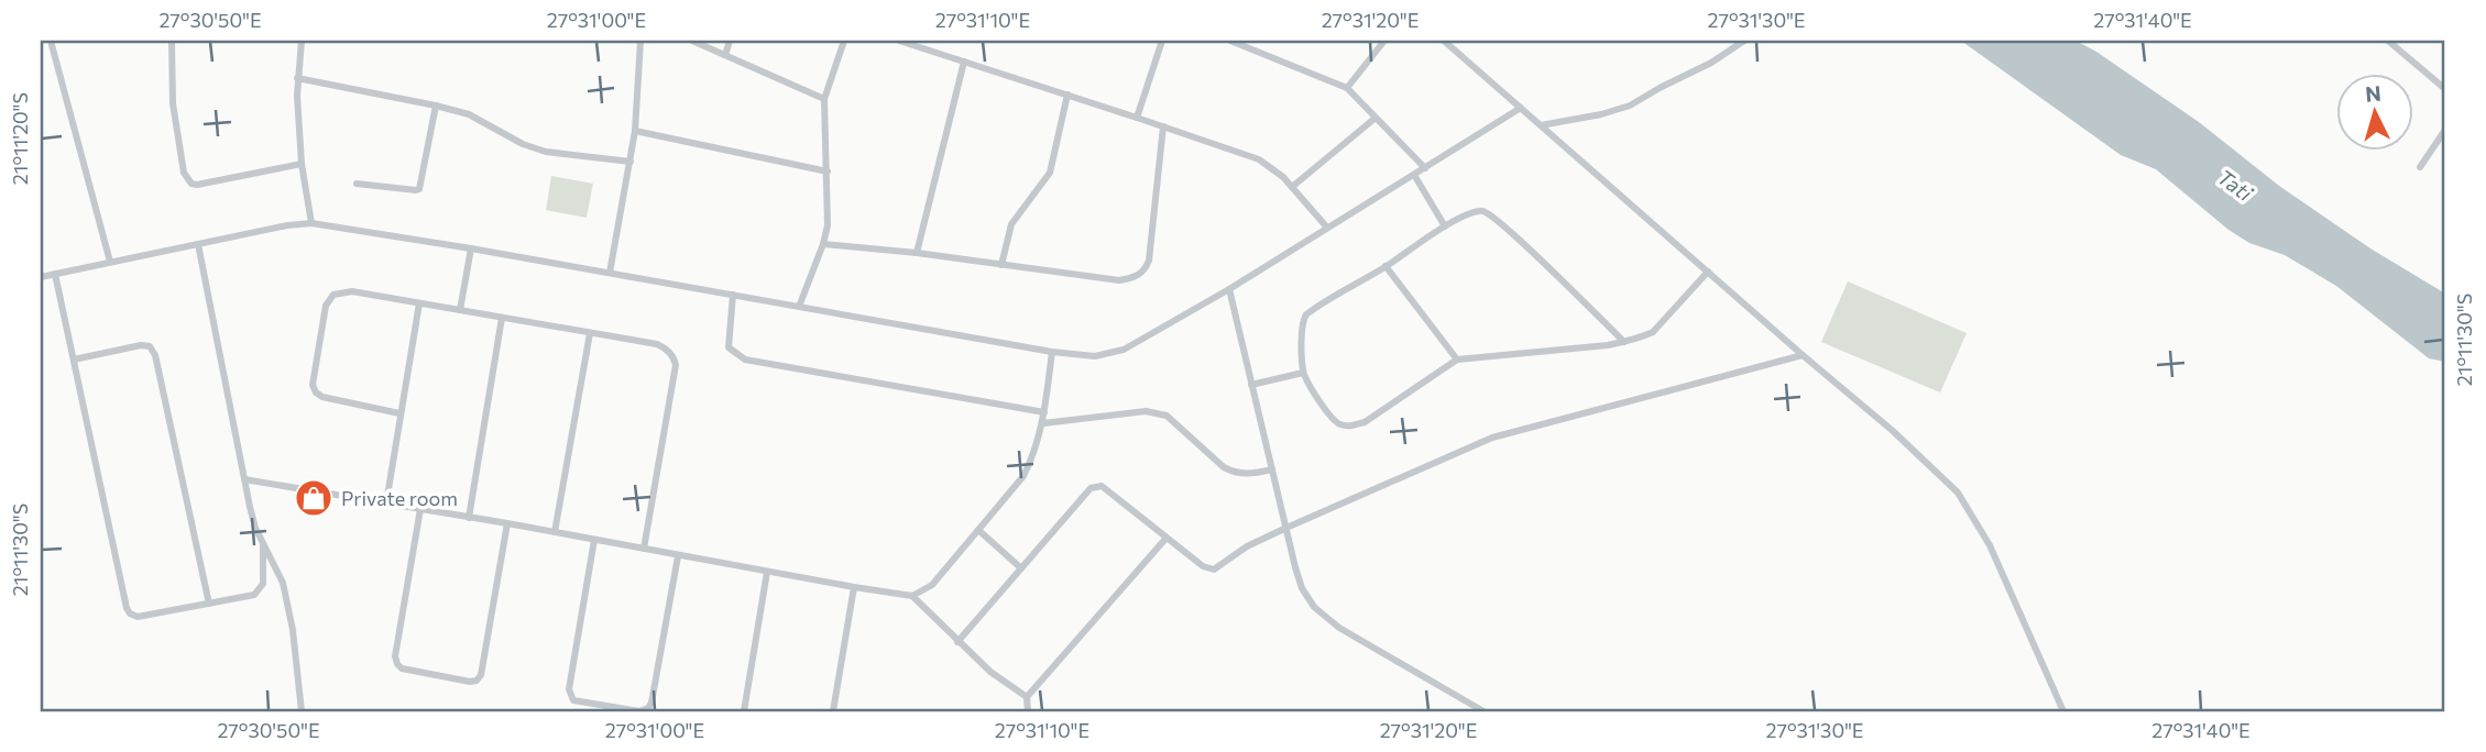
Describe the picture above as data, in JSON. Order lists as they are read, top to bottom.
{
  "water": ["Tati"],
  "places": {
    "shop": ["Private room"]
  },
  "north": "top",
  "coordinates": [
    "27°30'50\"E",
    "27°31'00\"E",
    "27°31'10\"E",
    "27°31'20\"E",
    "27°31'30\"E",
    "27°31'40\"E",
    "21°11'20\"S",
    "21°11'30\"S"
  ]
}
